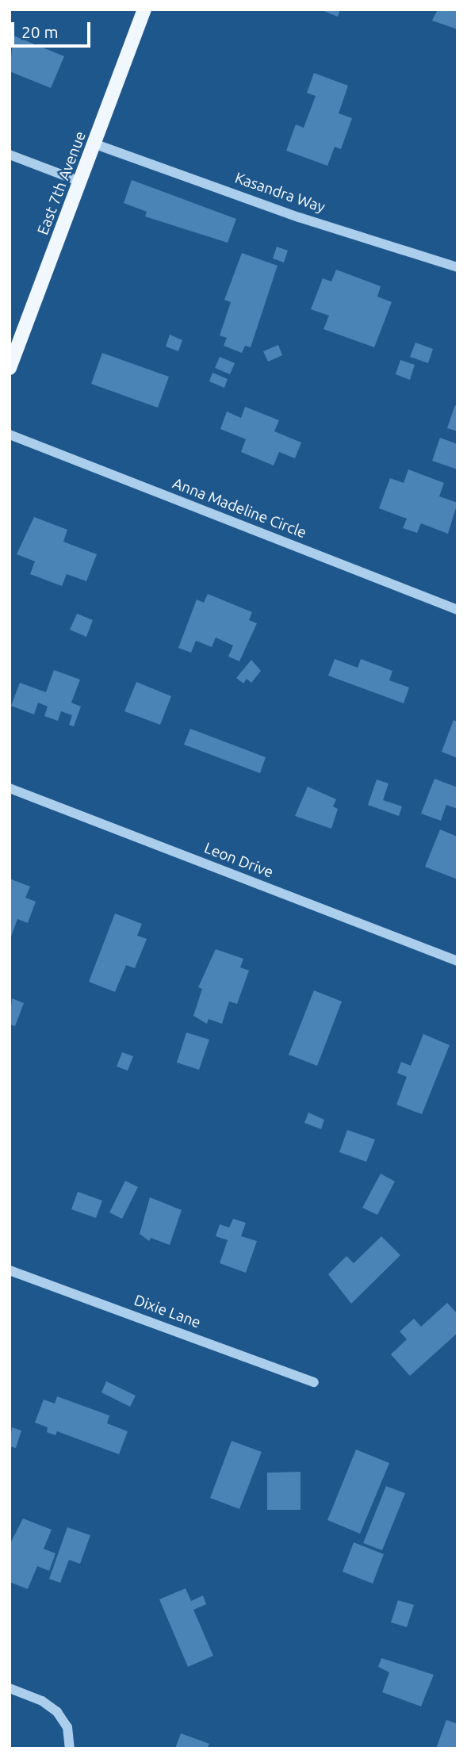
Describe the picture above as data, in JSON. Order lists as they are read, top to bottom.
{
  "streets": {
    "main road": ["East 7th Avenue"],
    "street": [
      "Kasandra Way",
      "Anna Madeline Circle",
      "Leon Drive",
      "Dixie Lane"
    ]
  },
  "crossings": [
    ["East 7th Avenue", "Kasandra Way"]
  ],
  "scale_bar": "20 m"
}
